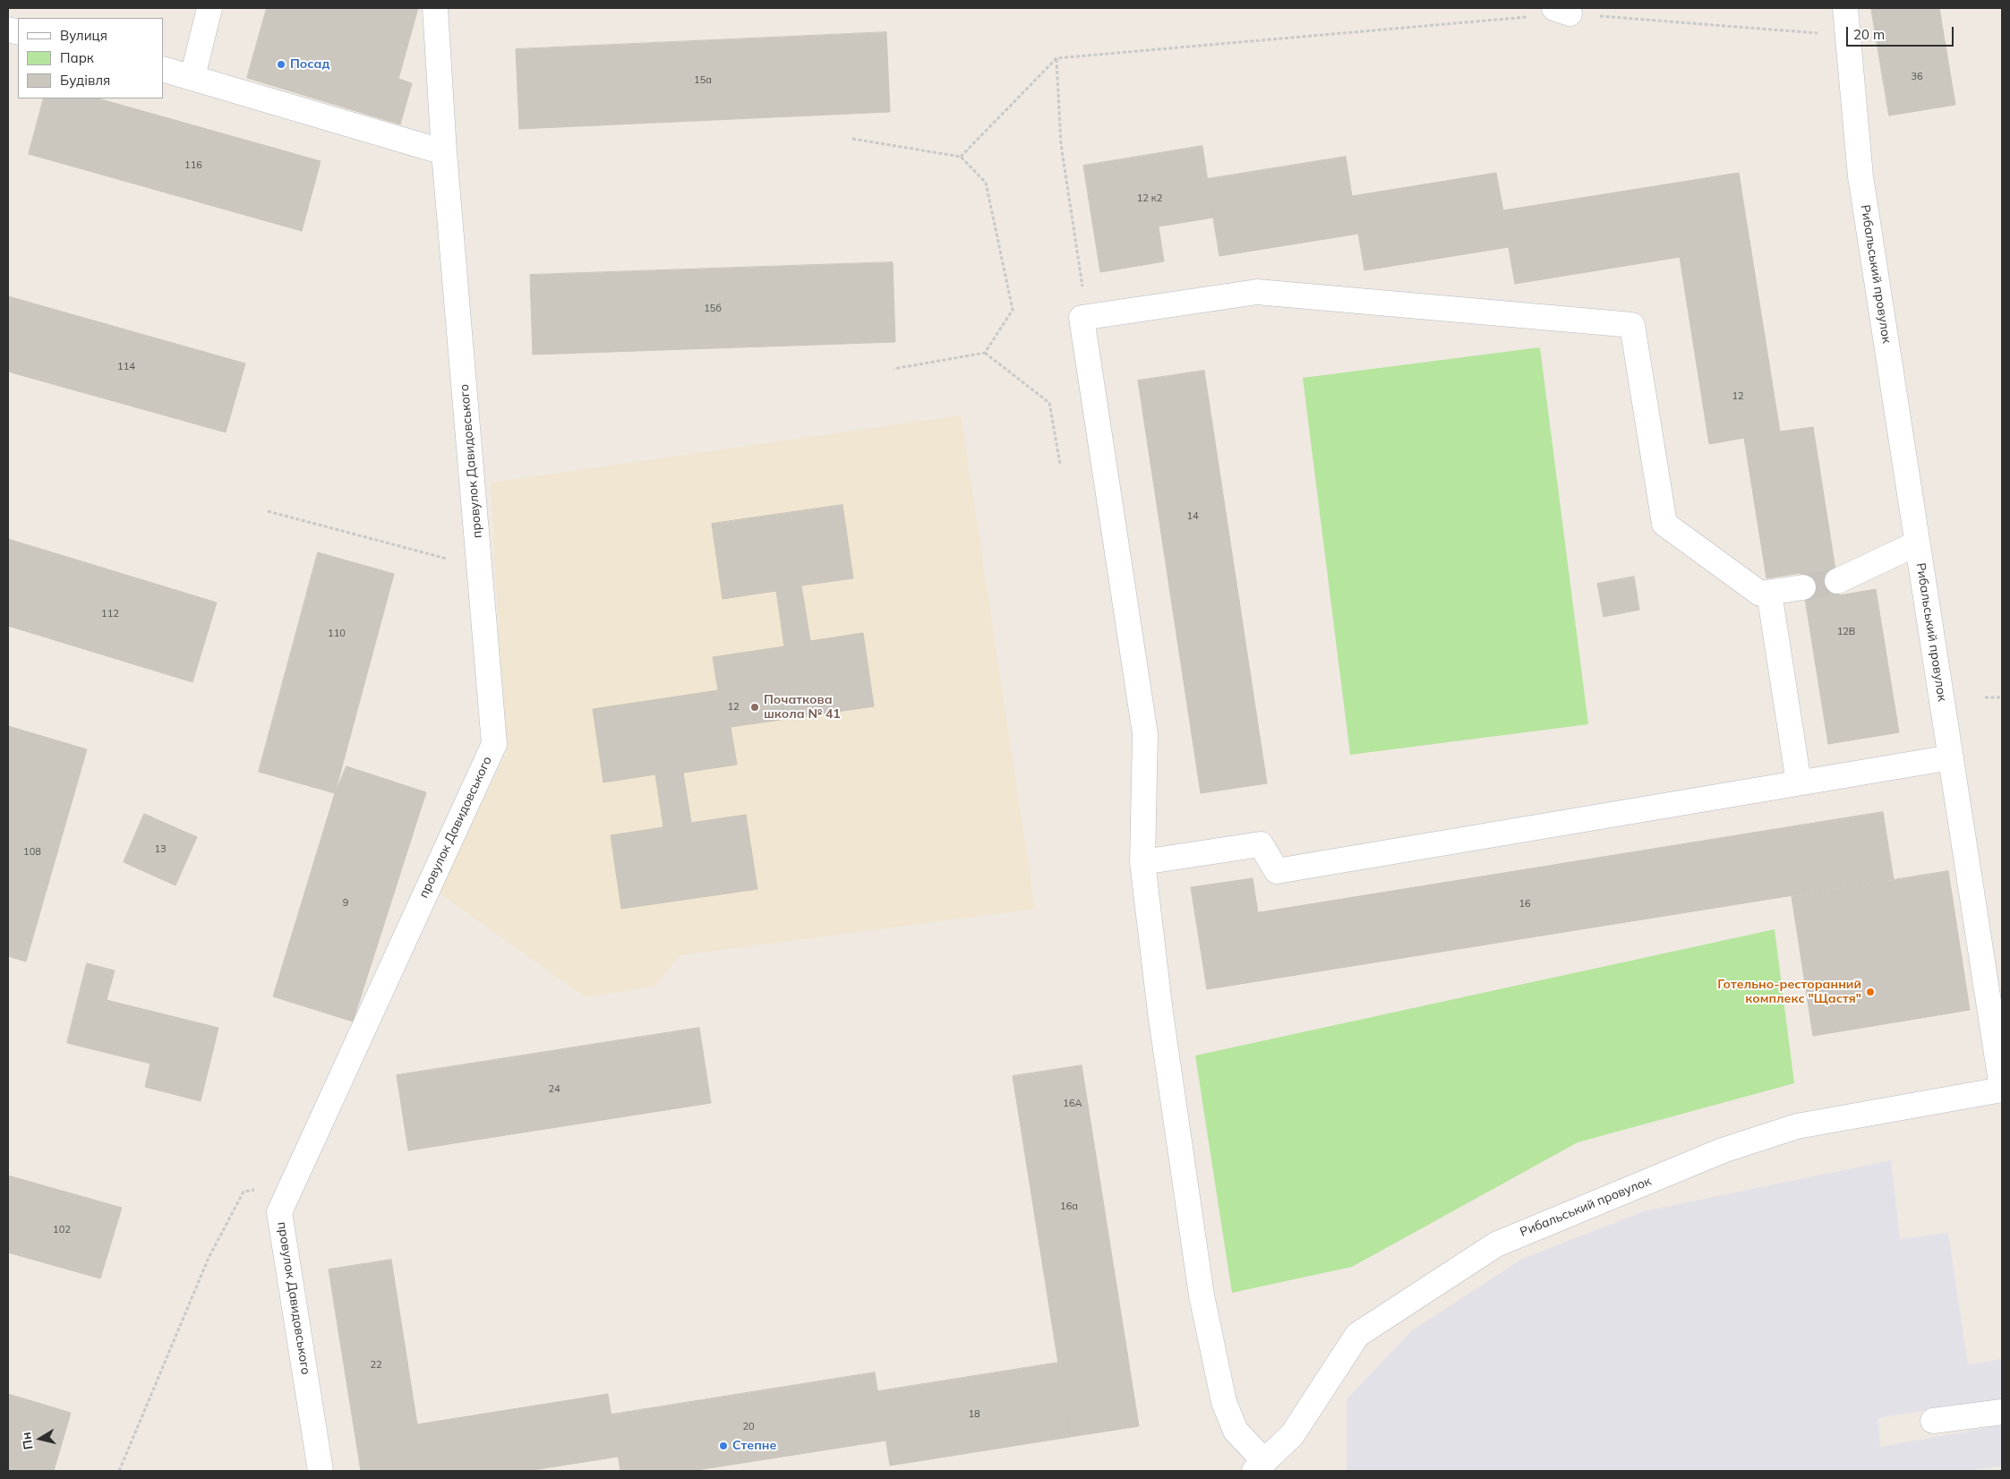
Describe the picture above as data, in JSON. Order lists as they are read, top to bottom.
{
  "streets": {
    "street": ["Рибальський провулок", "провулок Давидовського"]
  },
  "places": [
    "Посад",
    "Початкова школа № 41",
    "Готельно-ресторанний комплекс \"Щастя\"",
    "Степне"
  ],
  "house_numbers": [
    "36",
    "15а",
    "116",
    "12 к2",
    "15б",
    "114",
    "12",
    "14",
    "112",
    "12В",
    "110",
    "12",
    "13",
    "108",
    "9",
    "16",
    "24",
    "16А",
    "16а",
    "102",
    "22",
    "18",
    "20"
  ],
  "legend": ["Вулиця", "Парк", "Будівля"],
  "scale_bar": "20 m",
  "north": "left"
}
